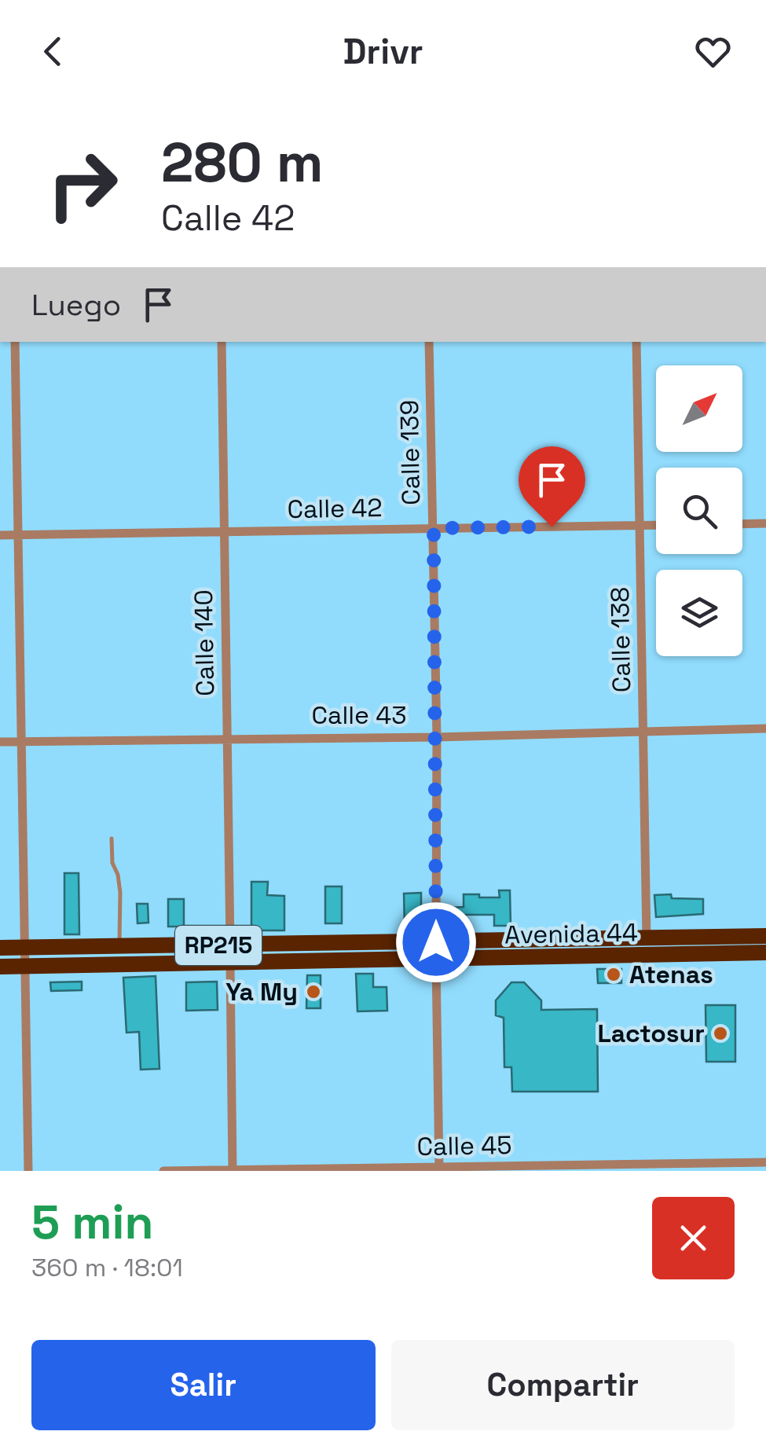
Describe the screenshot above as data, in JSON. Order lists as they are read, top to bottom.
{
  "streets": {
    "highway": ["Avenida 44", "RP215"],
    "street": [
      "Calle 139",
      "Calle 42",
      "Calle 138",
      "Calle 140",
      "Calle 43",
      "Calle 45"
    ]
  },
  "crossings": [
    ["Calle 139", "Calle 42"],
    ["Calle 139", "Calle 43"],
    ["Calle 139", "Avenida 44"],
    ["Calle 42", "Calle 138"],
    ["Calle 42", "Calle 140"],
    ["Calle 138", "Calle 43"],
    ["Calle 138", "Avenida 44"],
    ["Calle 140", "Calle 43"],
    ["Calle 140", "Avenida 44"]
  ],
  "places": ["Atenas", "Ya My", "Lactosur"],
  "north": "top right",
  "page": {
    "header": "Drivr",
    "turn": ["280 m", "Calle 42"],
    "then": "Luego",
    "heading": ["5 min", "360 m · 18:01"],
    "buttons": ["Salir", "Compartir"]
  }
}
